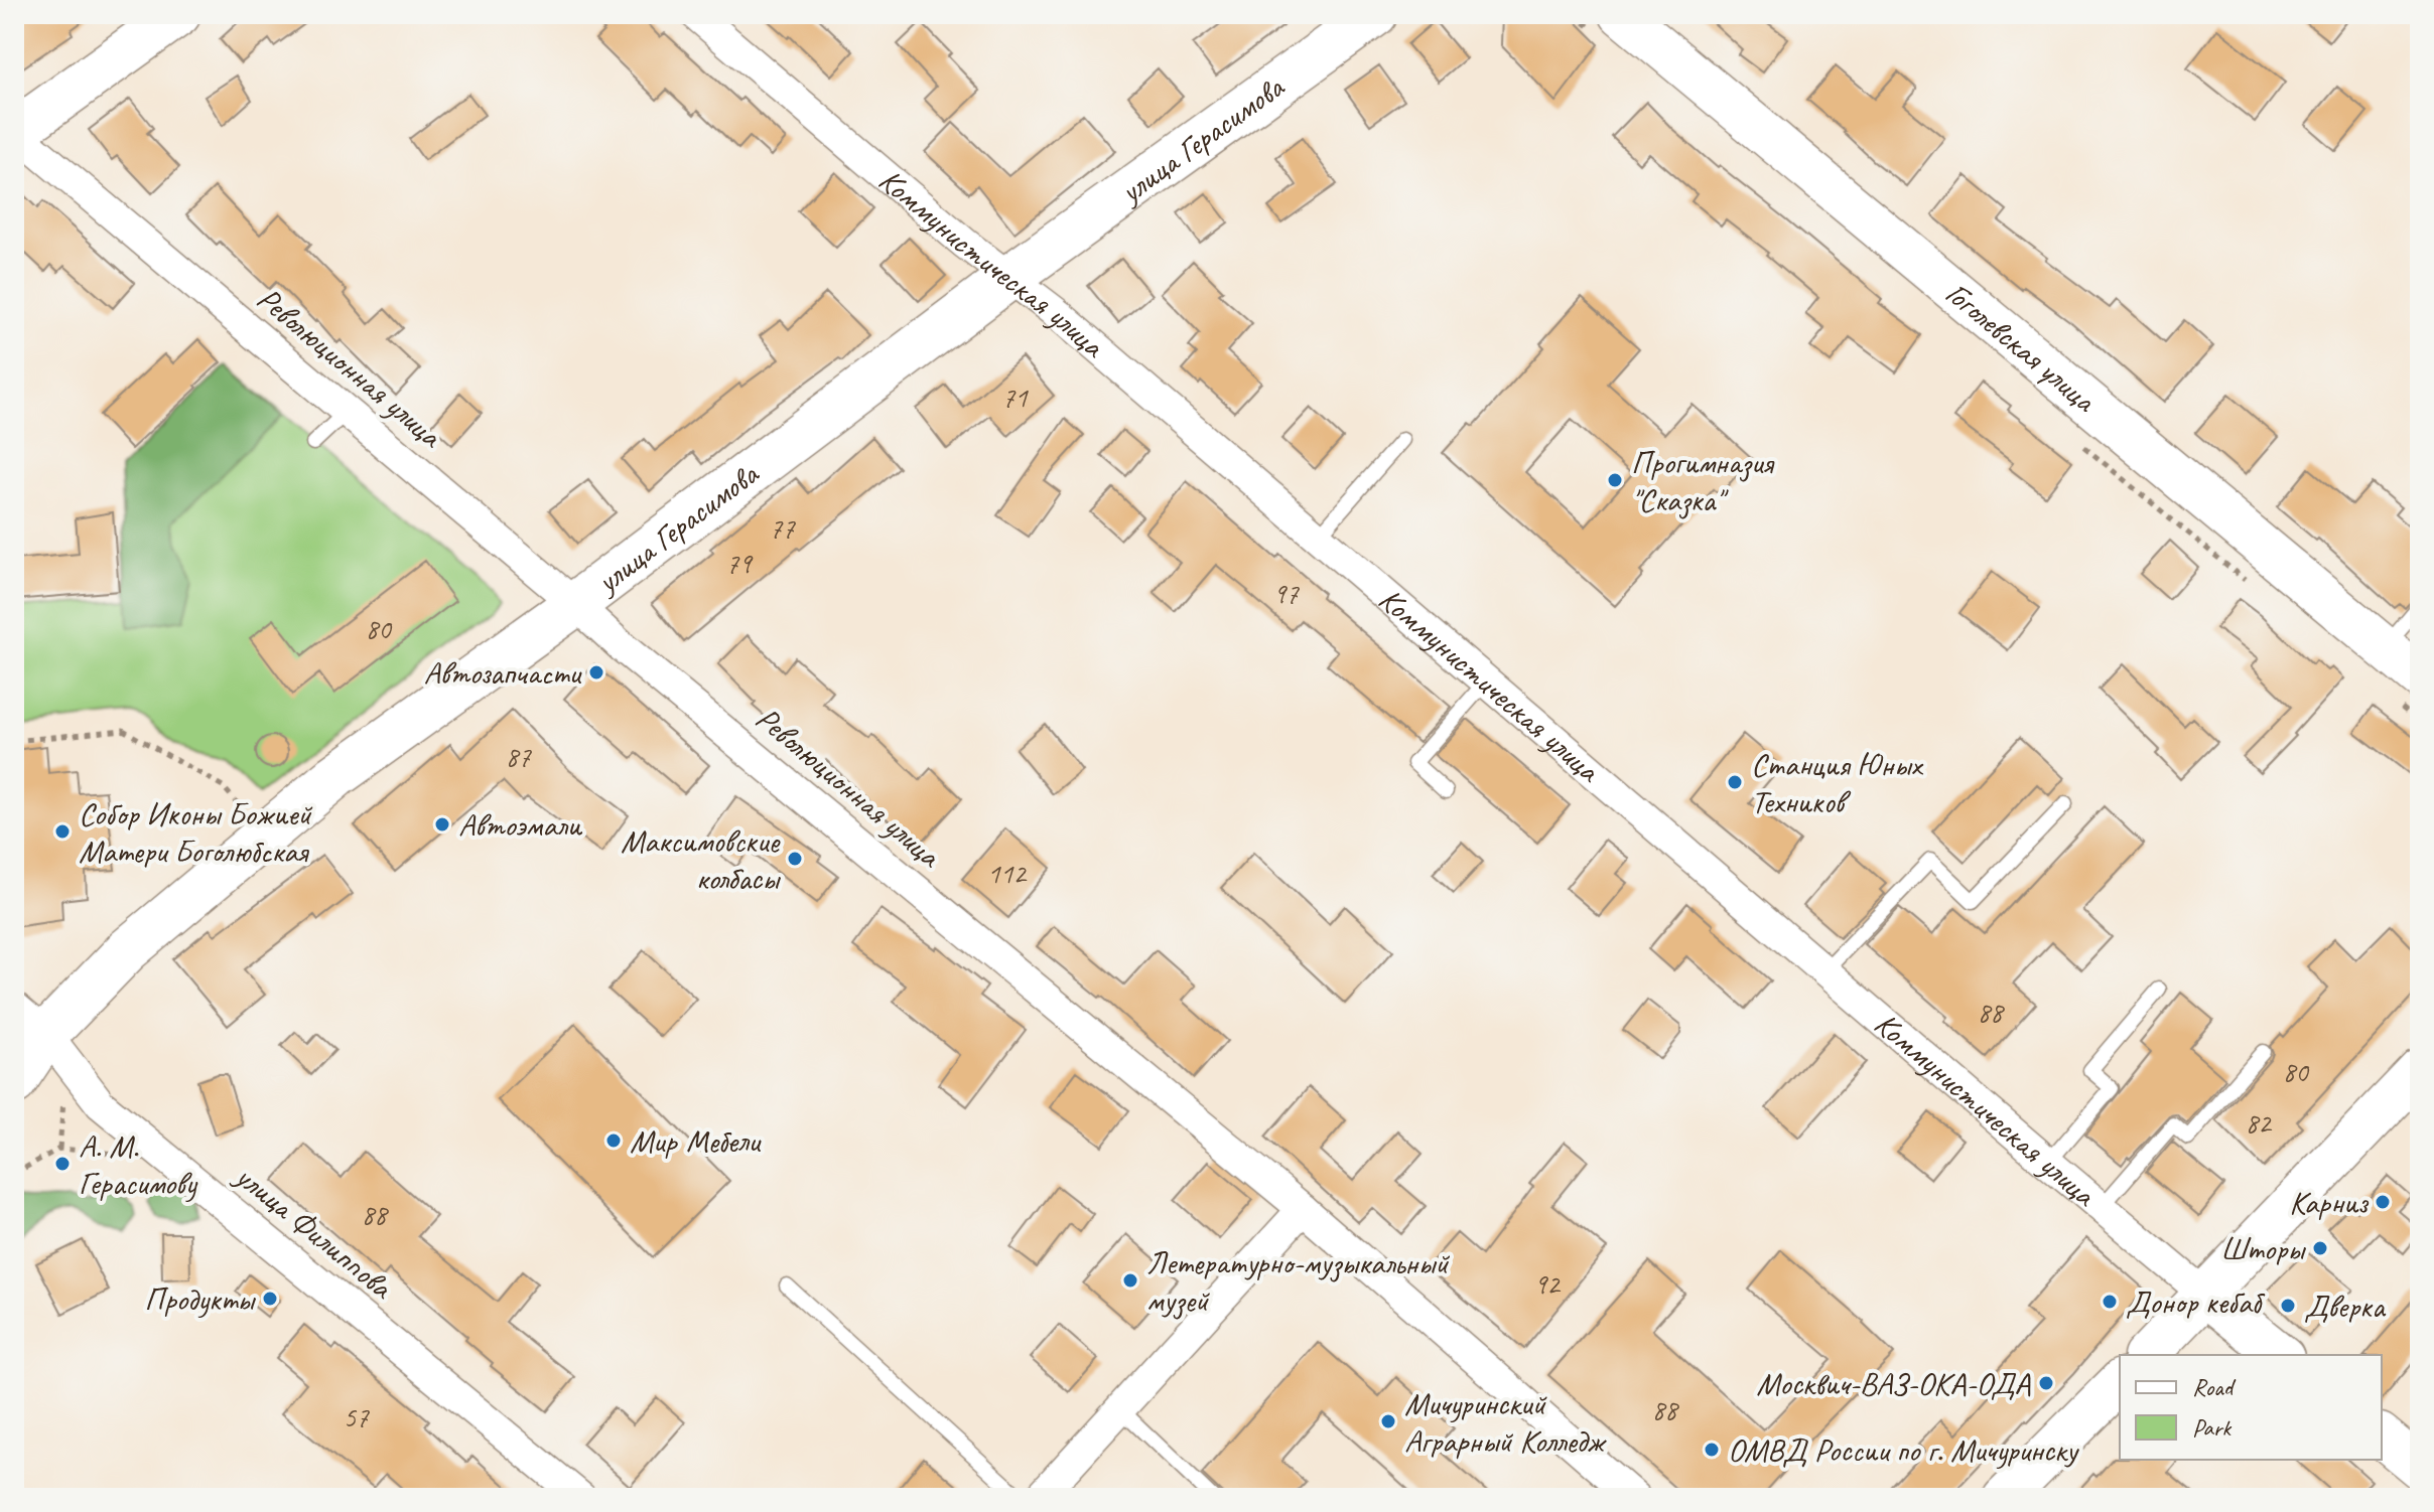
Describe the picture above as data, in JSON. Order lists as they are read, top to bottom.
{
  "streets": {
    "main road": ["улица Герасимова"],
    "street": [
      "Коммунистическая улица",
      "Гоголевская улица",
      "Революционная улица",
      "улица Филиппова"
    ]
  },
  "crossings": [
    ["улица Герасимова", "Коммунистическая улица"],
    ["улица Герасимова", "Революционная улица"],
    ["улица Герасимова", "улица Филиппова"]
  ],
  "places": [
    "Прогимназия \"Сказка\"",
    "Автозапчасти",
    "Станция Юных Техников",
    "Автоэмали",
    "Собор Иконы Божией Матери Боголюбская",
    "Максимовские колбасы",
    "Мир Мебели",
    "А. М. Герасимову",
    "Карниз",
    "Шторы",
    "Летературно-музыкальный музей",
    "Продукты",
    "Донор кебаб",
    "Дверка",
    "Москвич-ВАЗ-ОКА-ОДА",
    "Мичуринский Аграрный Колледж",
    "ОМВД России по г. Мичуринску"
  ],
  "house_numbers": [
    "71",
    "77",
    "79",
    "97",
    "80",
    "87",
    "112",
    "88",
    "80",
    "82",
    "88",
    "92",
    "88",
    "57"
  ],
  "legend": ["Road", "Park"]
}
